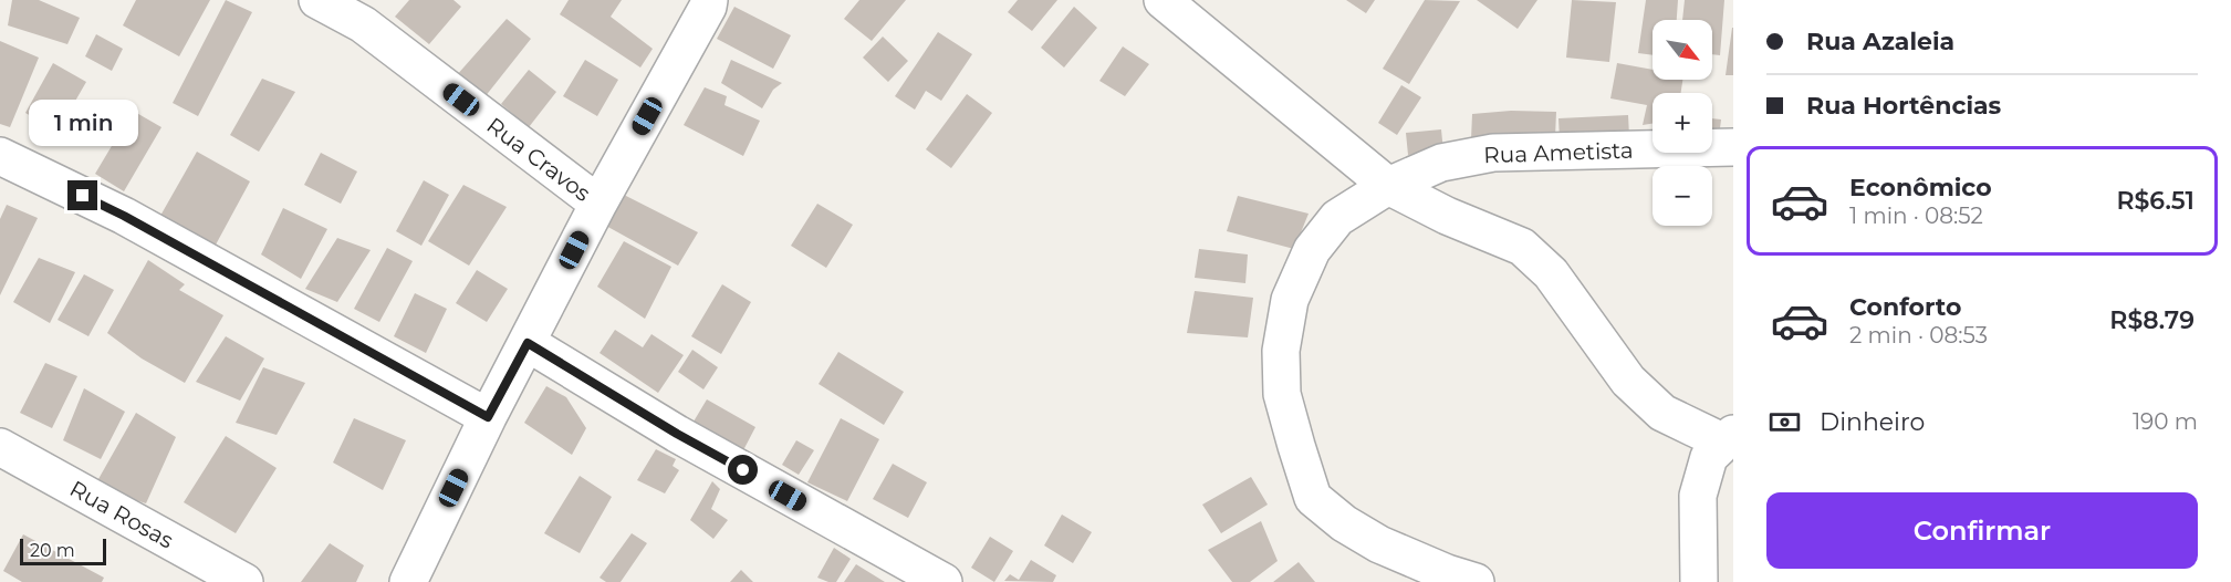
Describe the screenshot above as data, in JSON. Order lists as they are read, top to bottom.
{
  "streets": {
    "street": ["Rua Ametista", "Rua Cravos", "Rua Rosas"]
  },
  "scale_bar": "20 m",
  "north": "bottom right",
  "page": {
    "banner": ["Rua Azaleia", "Rua Hortências"],
    "map_buttons": ["+", "−"],
    "bubble": "1 min",
    "list": [
      {
        "name": "Econômico",
        "note": "1 min · 08:52",
        "value": "R$6.51"
      },
      {
        "name": "Conforto",
        "note": "2 min · 08:53",
        "value": "R$8.79"
      }
    ],
    "pay": ["Dinheiro", "190 m"],
    "buttons": "Confirmar",
    "scale": "20 m"
  }
}
